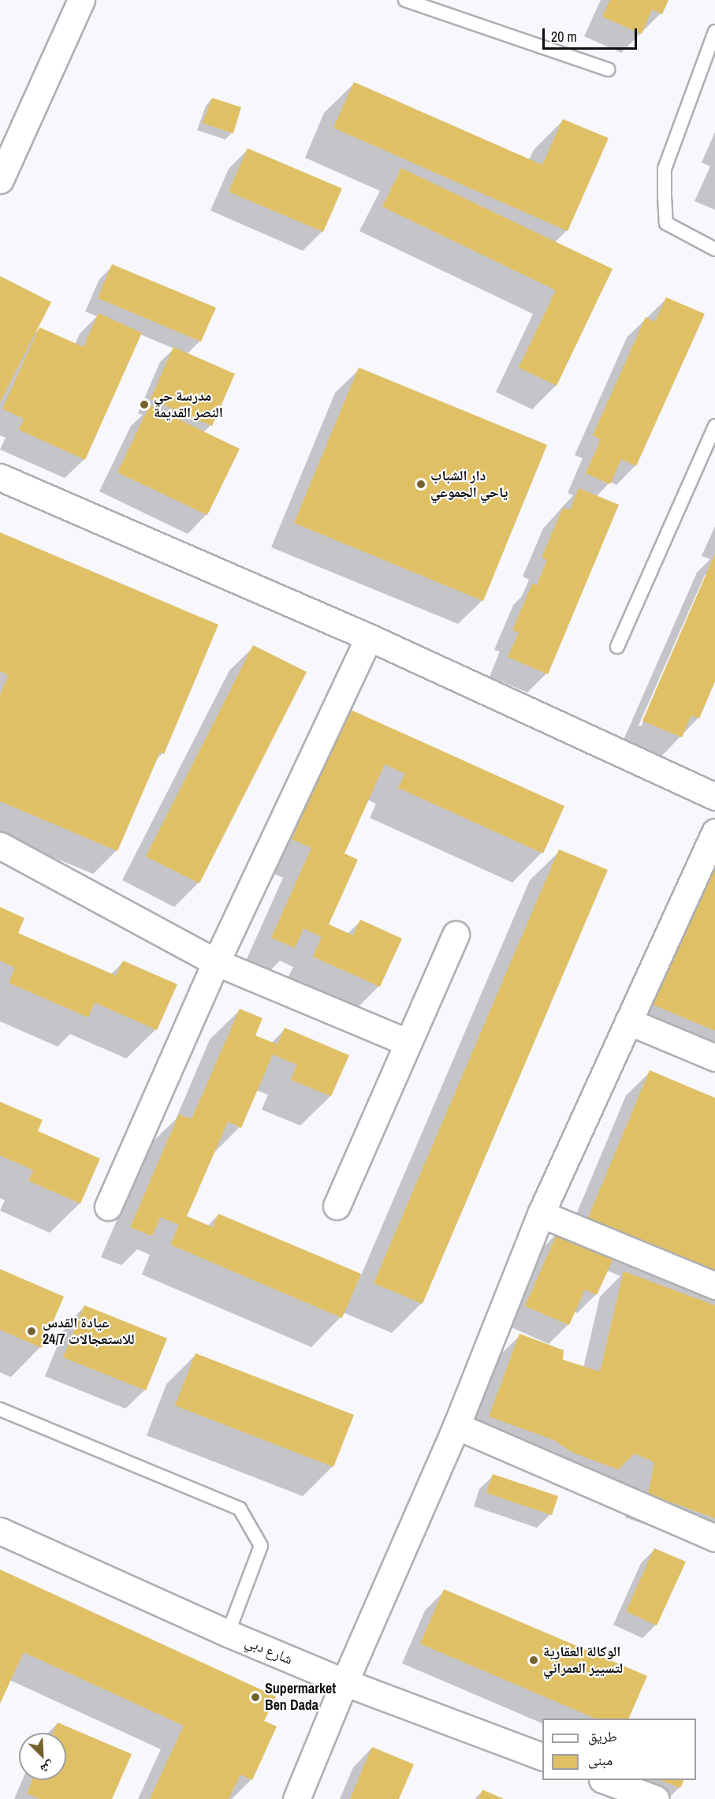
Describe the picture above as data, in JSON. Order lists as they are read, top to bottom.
{
  "streets": {
    "street": ["شارع دبي"]
  },
  "places": [
    "مدرسة حي النصر القديمة",
    "دار الشباب ياحي الجموعي",
    "عيادة القدس للاستعجالات 24/7",
    "الوكالة العقارية لتسيير العمراني",
    "Supermarket Ben Dada"
  ],
  "legend": ["طريق", "مبنى"],
  "scale_bar": "20 m",
  "north": "bottom right"
}
